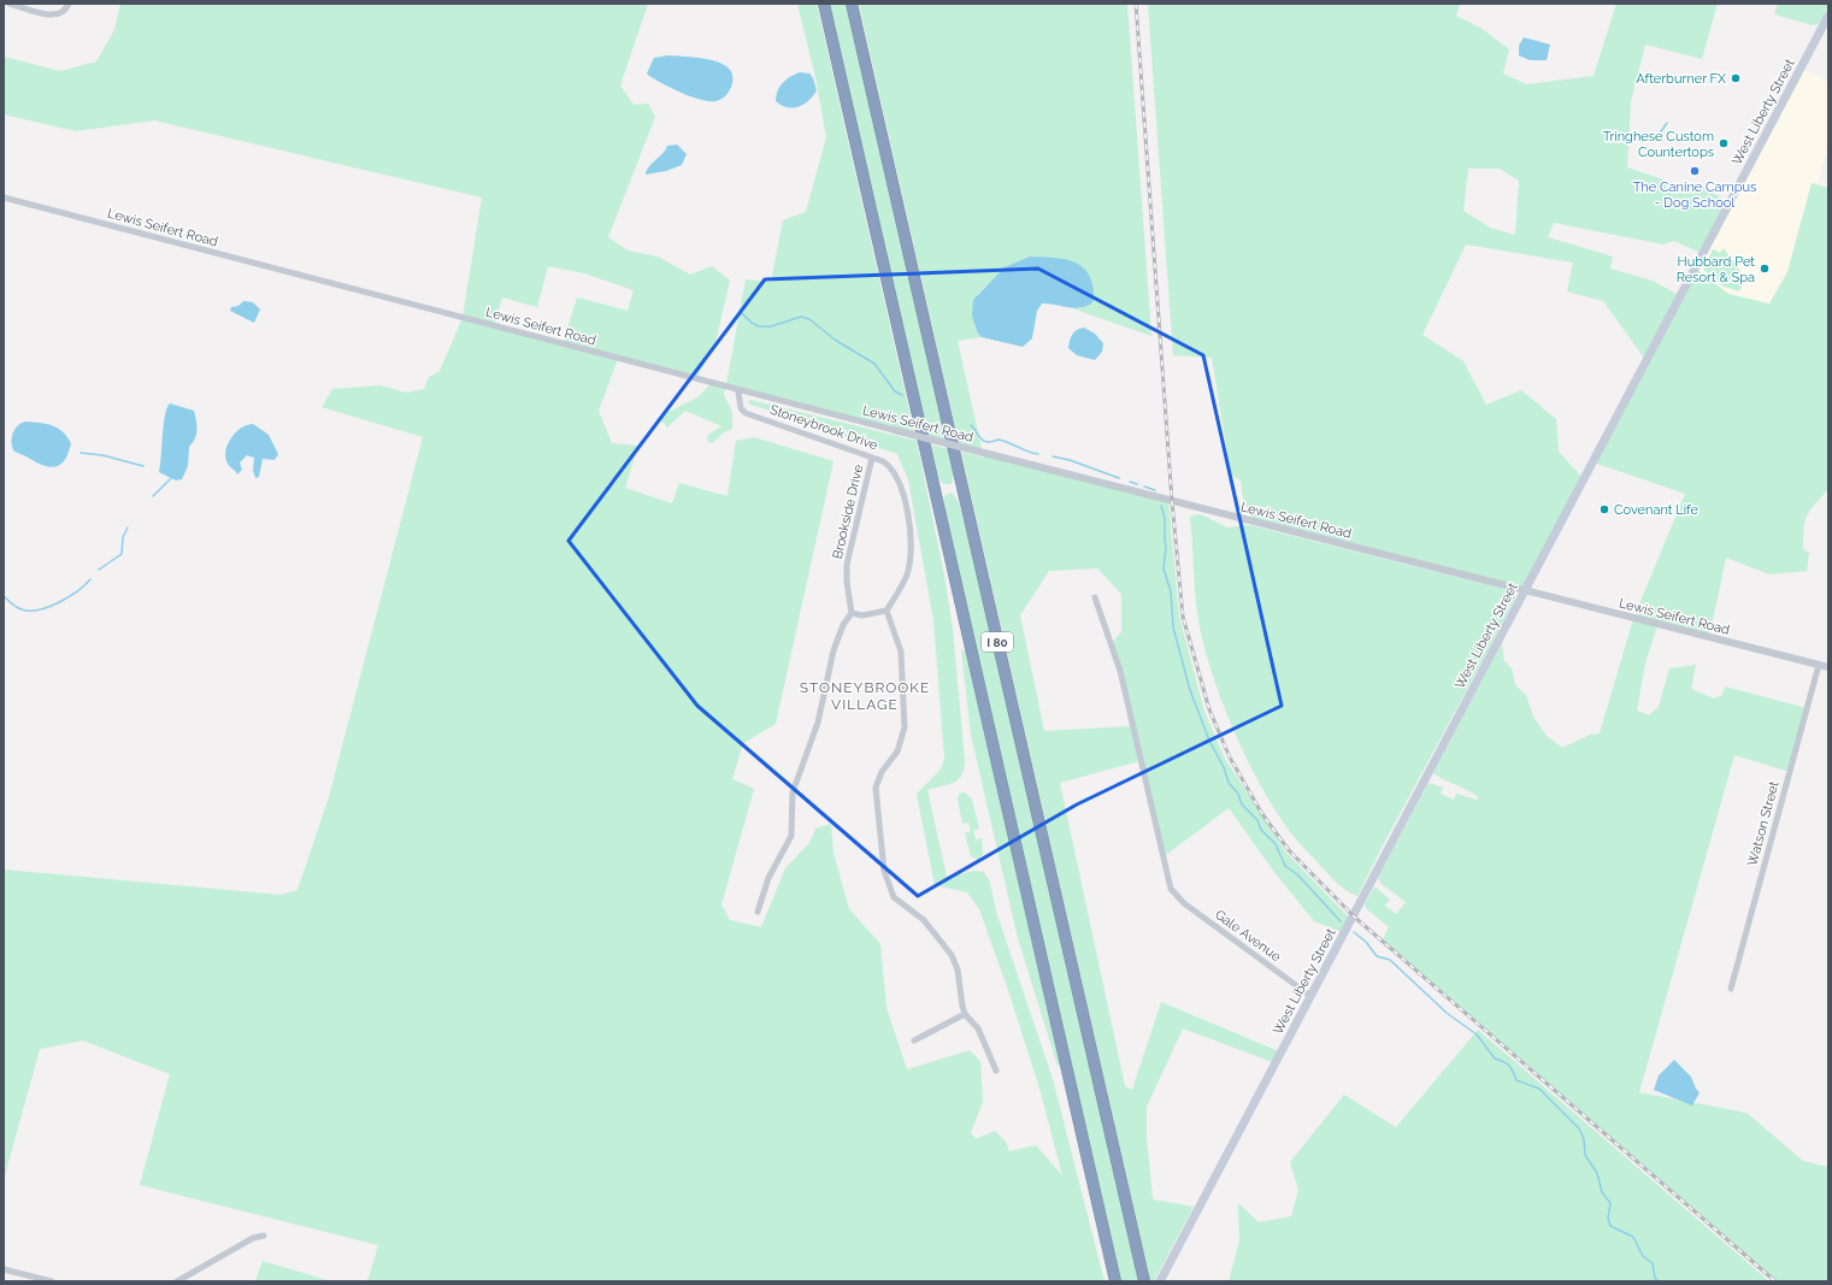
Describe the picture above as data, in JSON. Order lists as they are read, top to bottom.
{
  "streets": {
    "highway": ["I 80"],
    "main road": ["West Liberty Street"],
    "street": [
      "Lewis Seifert Road",
      "Stoneybrook Drive",
      "Brookside Drive",
      "Watson Street",
      "Gale Avenue"
    ]
  },
  "crossings": [
    ["West Liberty Street", "Lewis Seifert Road"],
    ["West Liberty Street", "Gale Avenue"],
    ["Lewis Seifert Road", "Stoneybrook Drive"],
    ["Lewis Seifert Road", "Watson Street"],
    ["Stoneybrook Drive", "Brookside Drive"]
  ],
  "districts": ["STONEYBROOKE VILLAGE"],
  "places": [
    "Afterburner FX",
    "Tringhese Custom Countertops",
    "The Canine Campus - Dog School",
    "Hubbard Pet Resort & Spa",
    "Covenant Life"
  ]
}
